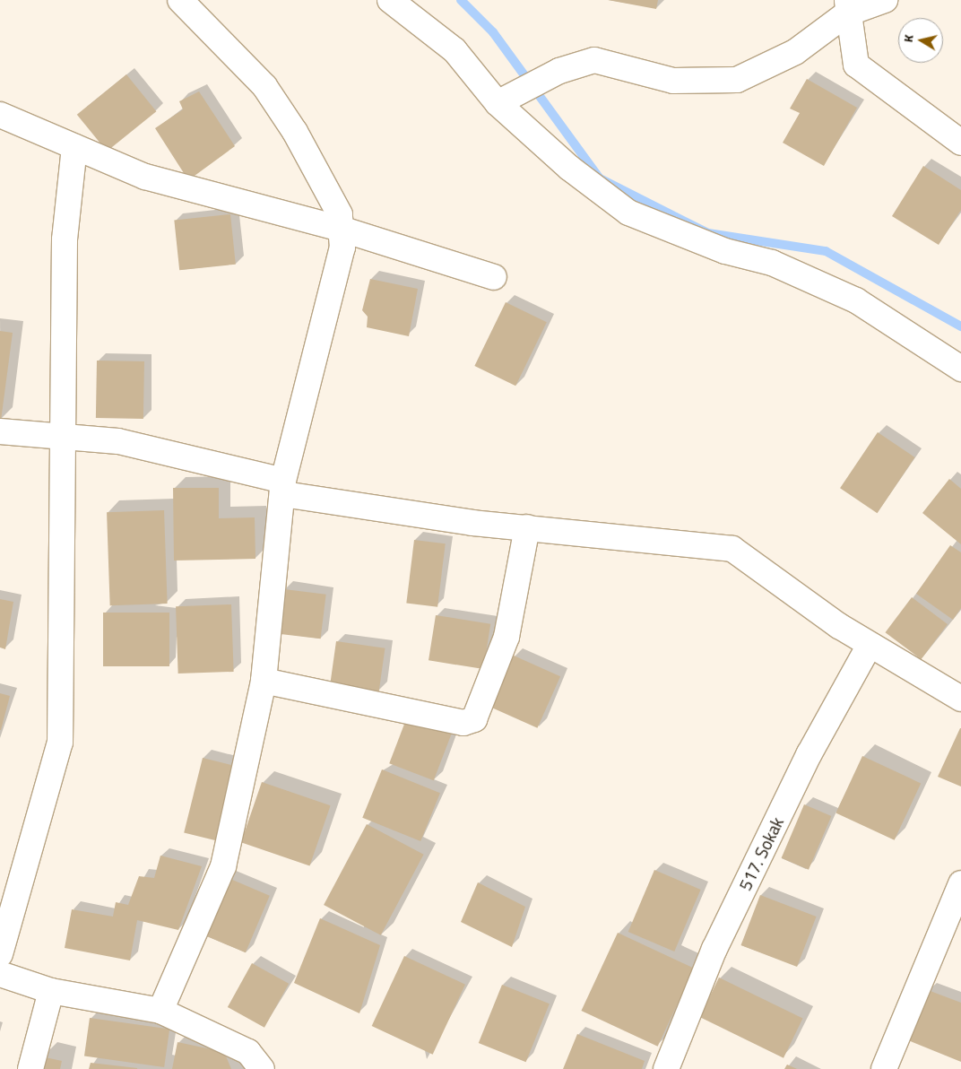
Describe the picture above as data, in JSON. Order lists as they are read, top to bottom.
{
  "streets": {
    "street": ["517. Sokak"]
  },
  "north": "left"
}
